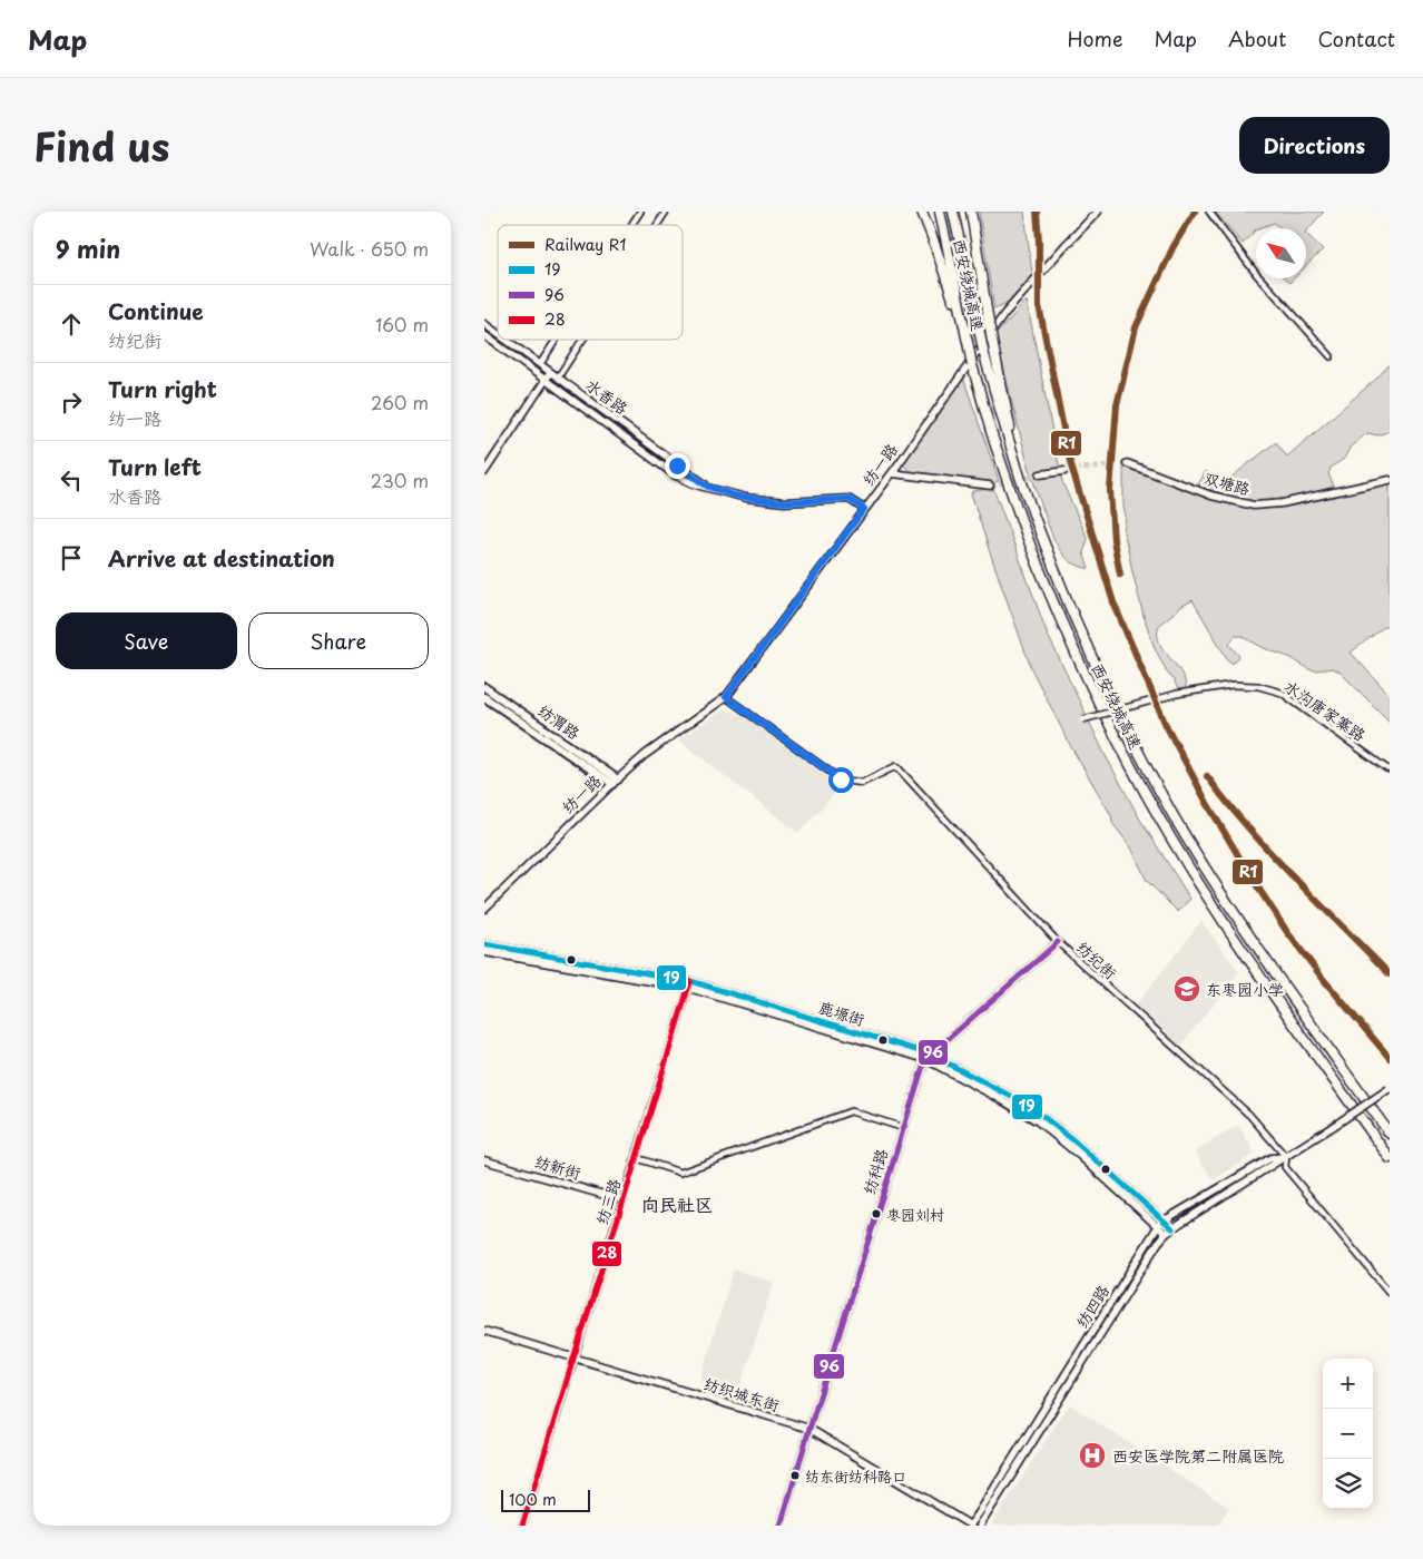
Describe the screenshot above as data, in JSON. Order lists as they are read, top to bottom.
{
  "streets": {
    "highway": ["西安绕城高速"],
    "main road": ["纺渭路"],
    "street": [
      "水香路",
      "纺一路",
      "双塘路",
      "水沟唐家寨路",
      "纺纪街",
      "鹿塬街",
      "纺新街",
      "纺科路",
      "纺三路",
      "纺四路",
      "纺织城东街"
    ]
  },
  "crossings": [
    ["水香路", "纺一路"],
    ["纺一路", "纺渭路"],
    ["纺一路", "纺纪街"],
    ["纺纪街", "纺四路"],
    ["鹿塬街", "纺科路"],
    ["鹿塬街", "纺三路"],
    ["鹿塬街", "纺四路"],
    ["纺新街", "纺三路"],
    ["纺科路", "纺织城东街"],
    ["纺三路", "纺织城东街"],
    ["纺四路", "纺织城东街"]
  ],
  "districts": ["向民社区"],
  "places": {
    "school or university": ["东枣园小学"],
    "other": ["枣园刘村", "纺东街纺科路口"],
    "hospital": ["西安医学院第二附属医院"]
  },
  "lines": [
    "rail line R1",
    "transit line 96",
    "transit line 19",
    "transit line 28"
  ],
  "legend": [
    "Railway R1",
    "19",
    "96",
    "28"
  ],
  "scale_bar": "100 m",
  "north": "top left",
  "page": {
    "header": "Map",
    "nav": [
      "Home",
      "Map",
      "About",
      "Contact"
    ],
    "title": "Find us",
    "buttons": [
      "Directions",
      ["Save", "Share"]
    ],
    "heading": ["9 min", "Walk · 650 m"],
    "list": [
      ["Continue", "纺纪街", "160 m"],
      ["Turn right", "纺一路", "260 m"],
      ["Turn left", "水香路", "230 m"],
      "Arrive at destination"
    ],
    "map_buttons": ["+", "−"],
    "scale": "100 m"
  }
}
